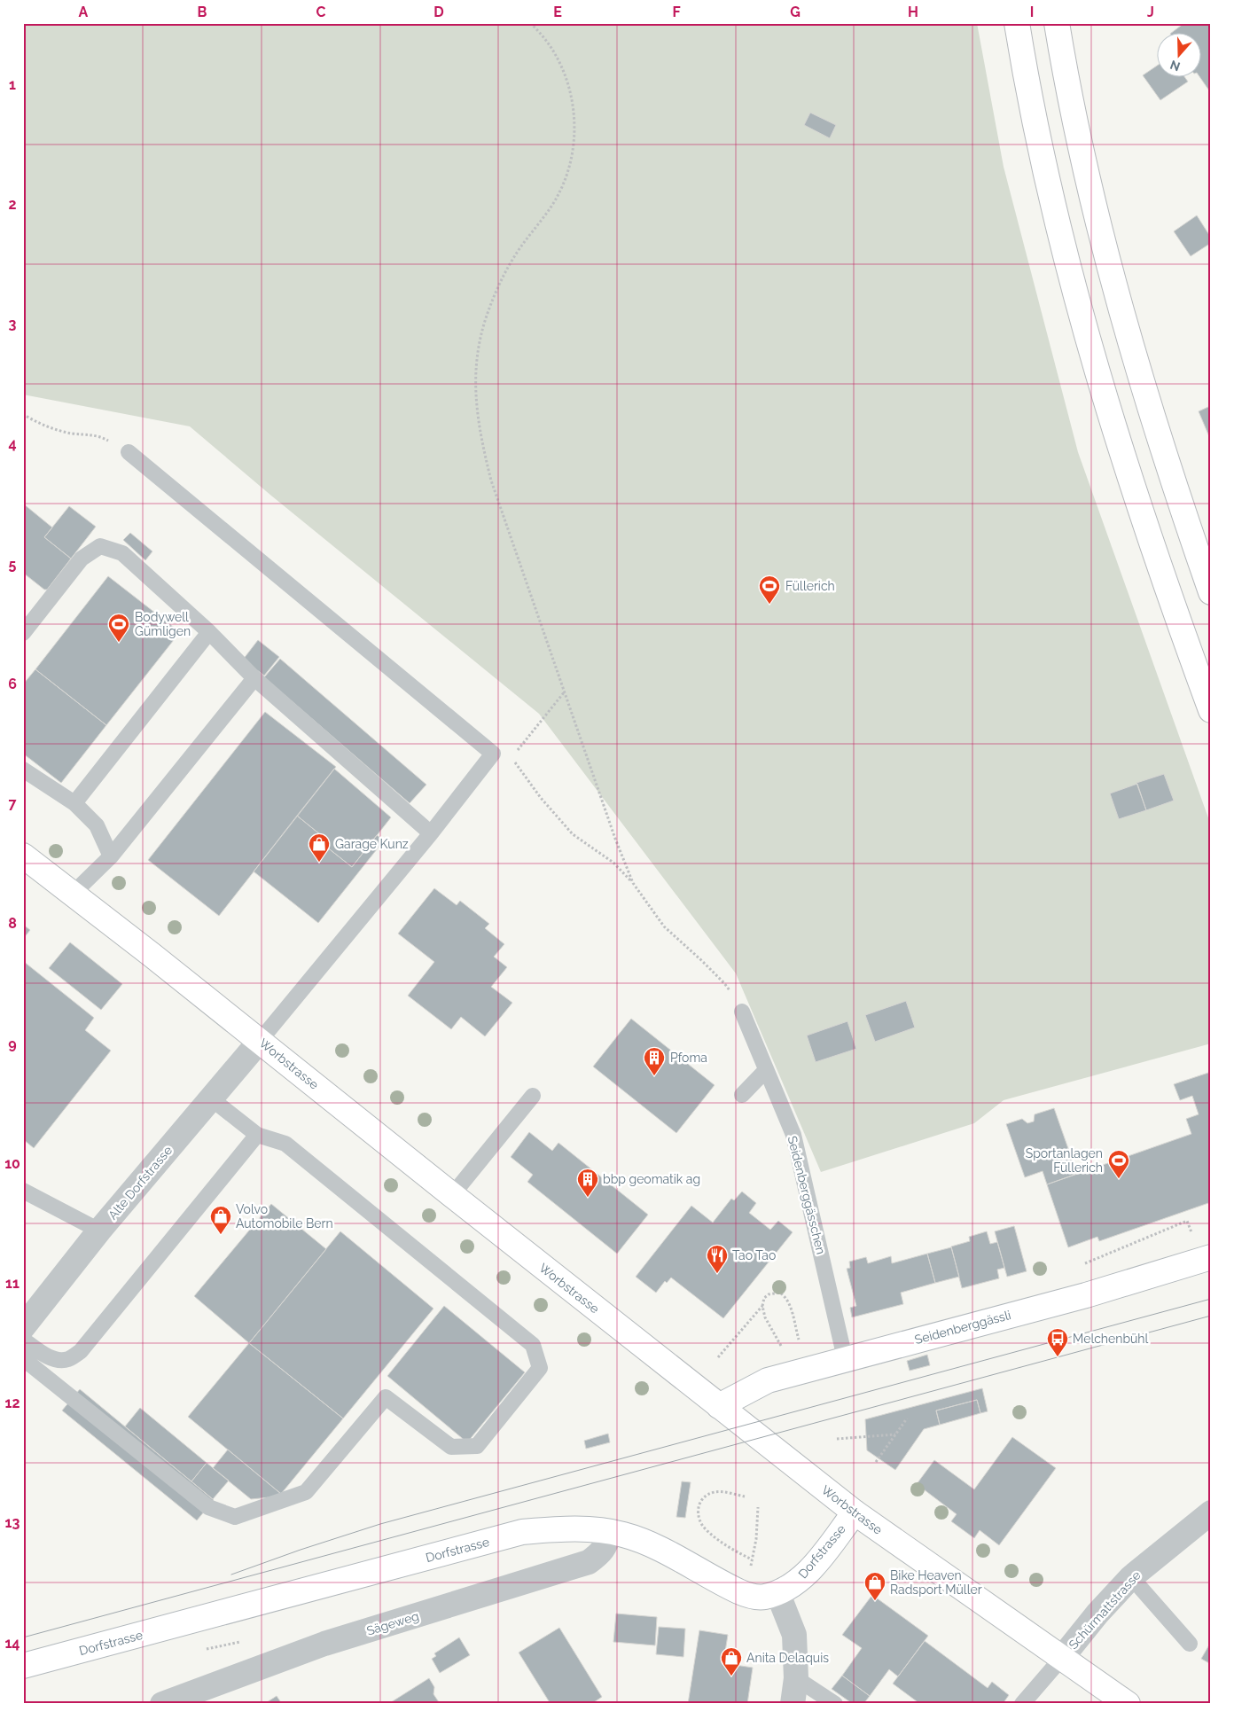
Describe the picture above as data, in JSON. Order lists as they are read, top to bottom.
{
  "streets": {
    "main road": ["Worbstrasse", "Seidenberggässli", "Dorfstrasse"],
    "street": ["Alte Dorfstrasse", "Schürmattstrasse", "Sägeweg"],
    "lane": ["Seidenberggässchen"]
  },
  "crossings": [
    ["Worbstrasse", "Alte Dorfstrasse"],
    ["Worbstrasse", "Seidenberggässli"],
    ["Worbstrasse", "Dorfstrasse"],
    ["Worbstrasse", "Schürmattstrasse"],
    ["Seidenberggässchen", "Seidenberggässli"],
    ["Dorfstrasse", "Sägeweg"]
  ],
  "places": {
    "sports": ["Füllerich", "Bodywell Gümligen", "Sportanlagen Füllerich"],
    "shop": [
      "Garage Kunz",
      "Volvo Automobile Bern",
      "Bike Heaven Radsport Müller",
      "Anita Delaquis"
    ],
    "building": ["Pfoma", "bbp geomatik ag"],
    "restaurant": ["Tao Tao"],
    "bus stop": ["Melchenbühl"]
  },
  "north": "bottom",
  "grid": {
    "columns": [
      "A",
      "B",
      "C",
      "D",
      "E",
      "F",
      "G",
      "H",
      "I",
      "J"
    ],
    "rows": [
      "1",
      "2",
      "3",
      "4",
      "5",
      "6",
      "7",
      "8",
      "9",
      "10",
      "11",
      "12",
      "13",
      "14"
    ]
  }
}
